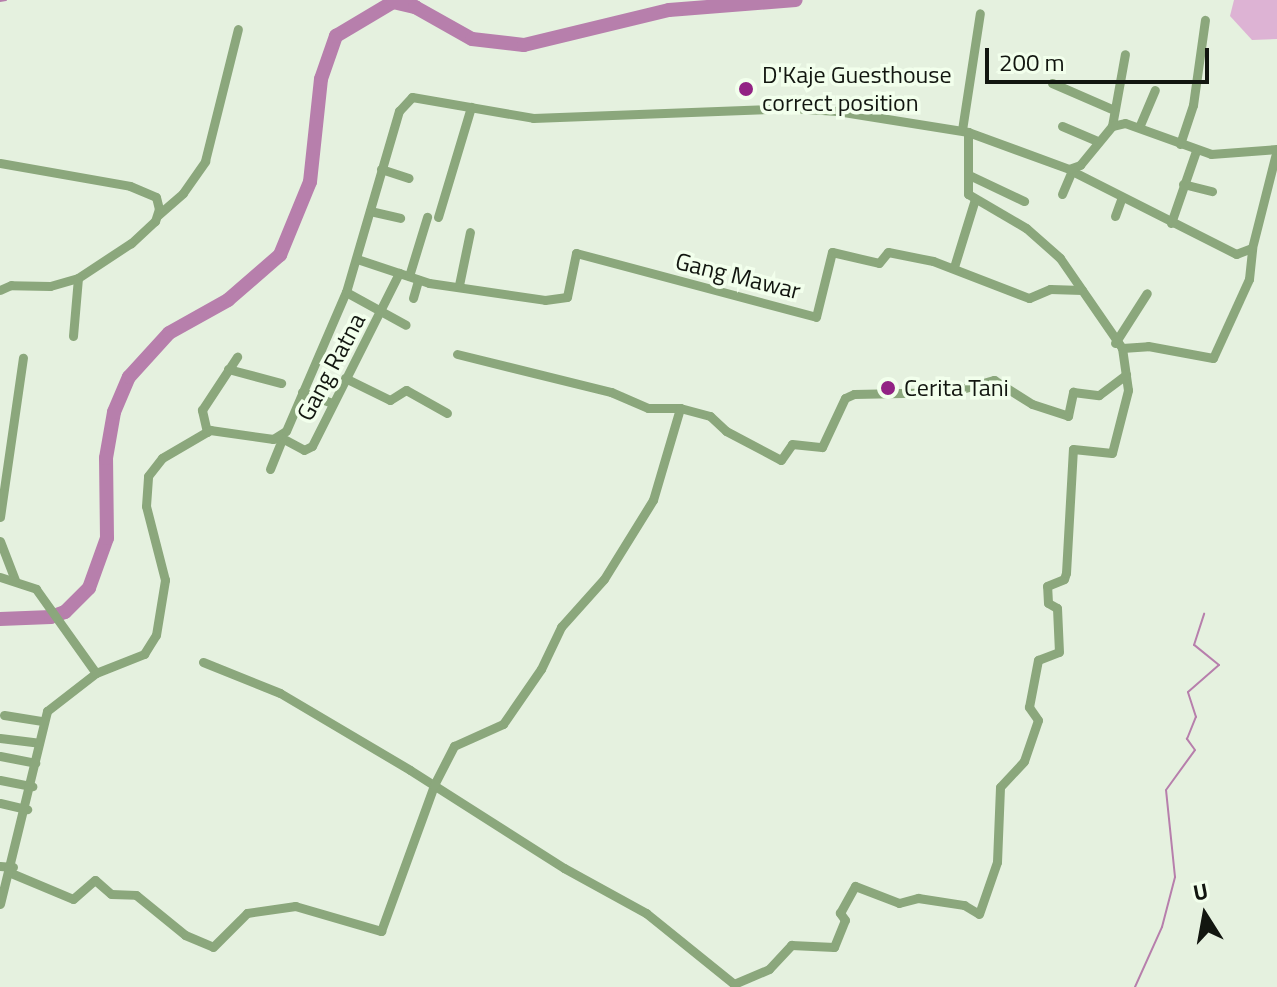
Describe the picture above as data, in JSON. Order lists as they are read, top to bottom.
{
  "streets": {
    "street": ["Gang Mawar", "Gang Ratna"]
  },
  "crossings": [
    ["Gang Mawar", "Gang Ratna"]
  ],
  "places": ["D'Kaje Guesthouse correct position", "Cerita Tani"],
  "scale_bar": "200 m",
  "north": "top"
}
